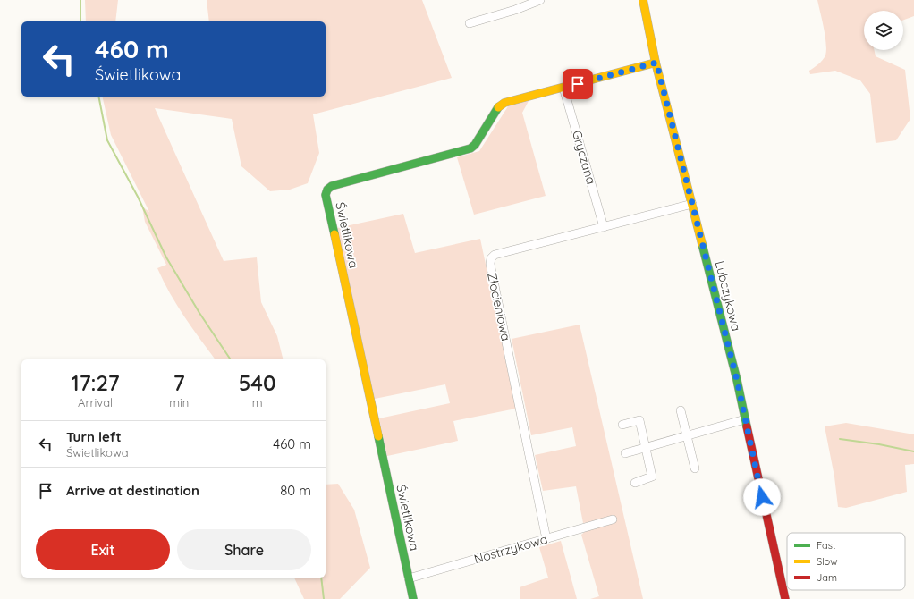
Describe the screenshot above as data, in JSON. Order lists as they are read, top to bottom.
{
  "streets": {
    "street": [
      "Gryczana",
      "Świetlikowa",
      "Lubczykowa",
      "Złocieniowa",
      "Nostrzykowa"
    ]
  },
  "crossings": [
    ["Gryczana", "Świetlikowa"],
    ["Gryczana", "Złocieniowa"],
    ["Świetlikowa", "Lubczykowa"],
    ["Świetlikowa", "Nostrzykowa"],
    ["Lubczykowa", "Złocieniowa"],
    ["Złocieniowa", "Nostrzykowa"]
  ],
  "legend": ["Fast", "Slow", "Jam"],
  "page": {
    "turn": ["460 m", "Świetlikowa"],
    "eta": [
      "17:27",
      "Arrival",
      "7",
      "min",
      "540",
      "m"
    ],
    "list": [
      {
        "name": "Turn left",
        "note": "Świetlikowa",
        "value": "460 m"
      },
      {
        "name": "Arrive at destination",
        "value": "80 m"
      }
    ],
    "buttons": ["Exit", "Share"]
  }
}
